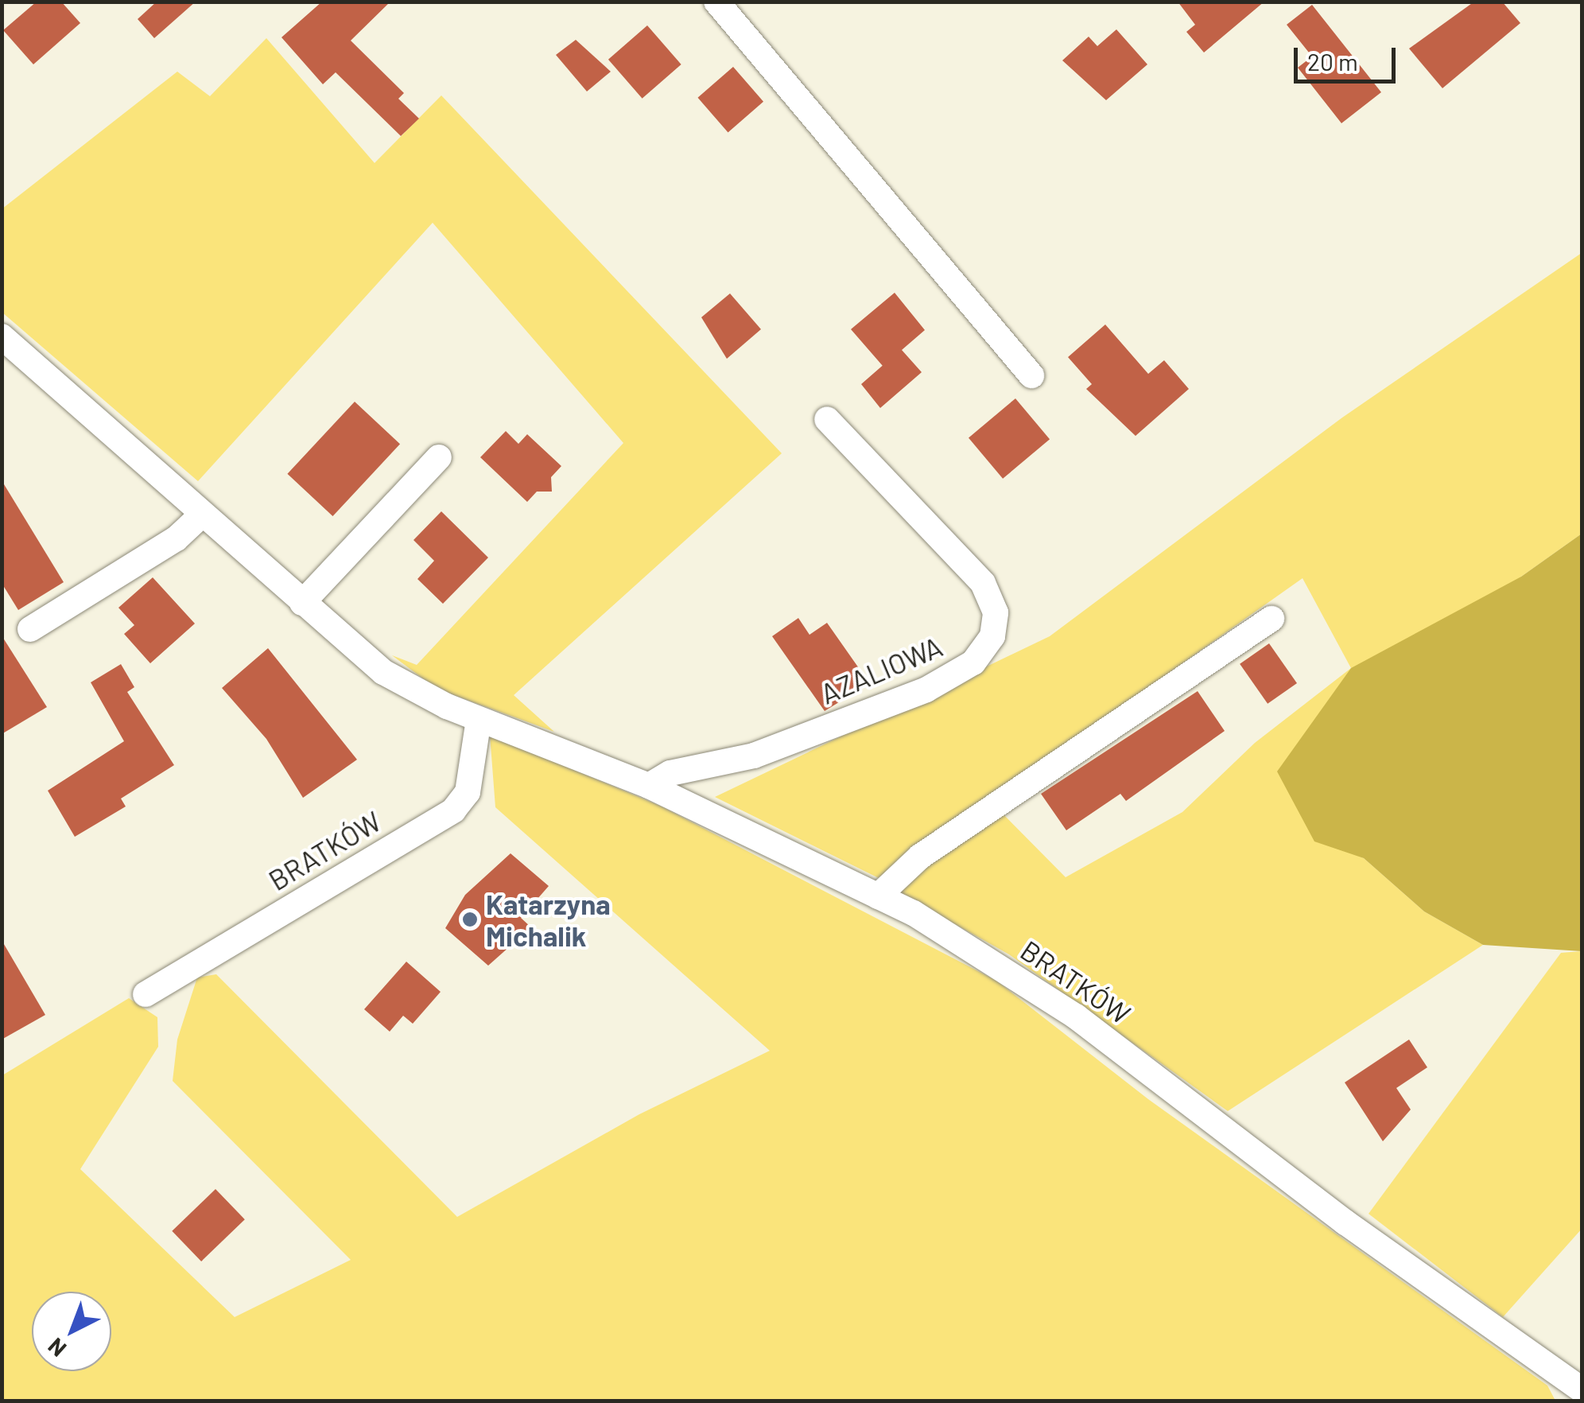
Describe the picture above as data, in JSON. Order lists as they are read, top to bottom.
{
  "streets": {
    "street": ["AZALIOWA", "BRATKÓW"]
  },
  "crossings": [
    ["AZALIOWA", "BRATKÓW"]
  ],
  "places": ["Katarzyna Michalik"],
  "scale_bar": "20 m",
  "north": "bottom left"
}
